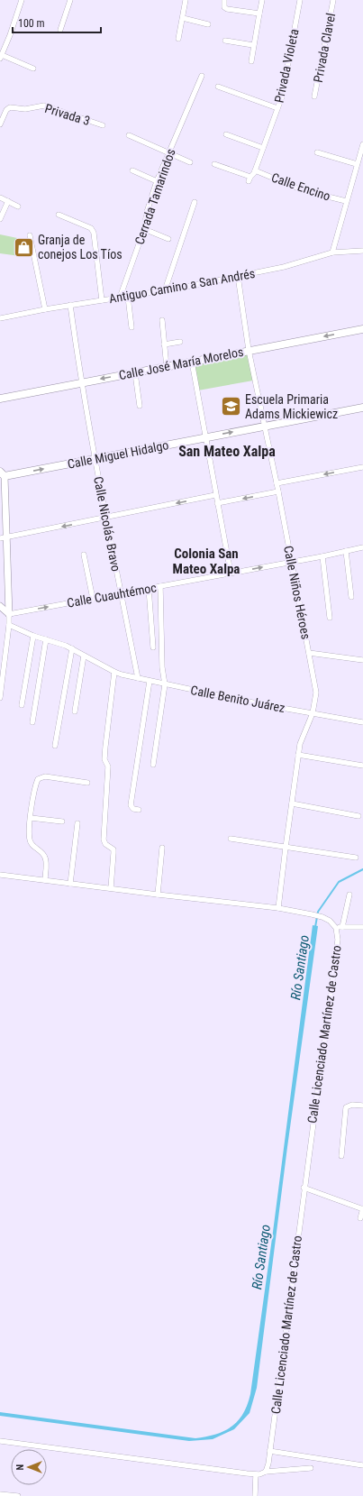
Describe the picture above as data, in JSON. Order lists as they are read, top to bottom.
{
  "streets": {
    "main road": ["Calle José María Morelos", "Calle Miguel Hidalgo"],
    "street": [
      "Privada Clavel",
      "Privada Violeta",
      "Privada 3",
      "Calle Encino",
      "Cerrada Tamarindos",
      "Antiguo Camino a San Andrés",
      "Calle Nicolás Bravo",
      "Calle Niños Héroes",
      "Calle Cuauhtémoc",
      "Calle Benito Juárez",
      "Calle Licenciado Martínez de Castro"
    ]
  },
  "crossings": [
    ["Privada Violeta", "Calle Encino"],
    ["Cerrada Tamarindos", "Antiguo Camino a San Andrés"],
    ["Antiguo Camino a San Andrés", "Calle Nicolás Bravo"],
    ["Antiguo Camino a San Andrés", "Calle Niños Héroes"],
    ["Calle José María Morelos", "Calle Nicolás Bravo"],
    ["Calle José María Morelos", "Calle Niños Héroes"],
    ["Calle Miguel Hidalgo", "Calle Nicolás Bravo"],
    ["Calle Miguel Hidalgo", "Calle Niños Héroes"],
    ["Calle Nicolás Bravo", "Calle Cuauhtémoc"],
    ["Calle Nicolás Bravo", "Calle Benito Juárez"],
    ["Calle Niños Héroes", "Calle Cuauhtémoc"],
    ["Calle Niños Héroes", "Calle Benito Juárez"],
    ["Calle Niños Héroes", "Calle Licenciado Martínez de Castro"]
  ],
  "one_way": ["Calle José María Morelos", "Calle Miguel Hidalgo", "Calle Cuauhtémoc"],
  "districts": ["San Mateo Xalpa", "Colonia San Mateo Xalpa"],
  "water": ["Río Santiago"],
  "places": {
    "shop": ["Granja de conejos Los Tíos"],
    "school or university": ["Escuela Primaria Adams Mickiewicz"]
  },
  "scale_bar": "100 m",
  "north": "left"
}
